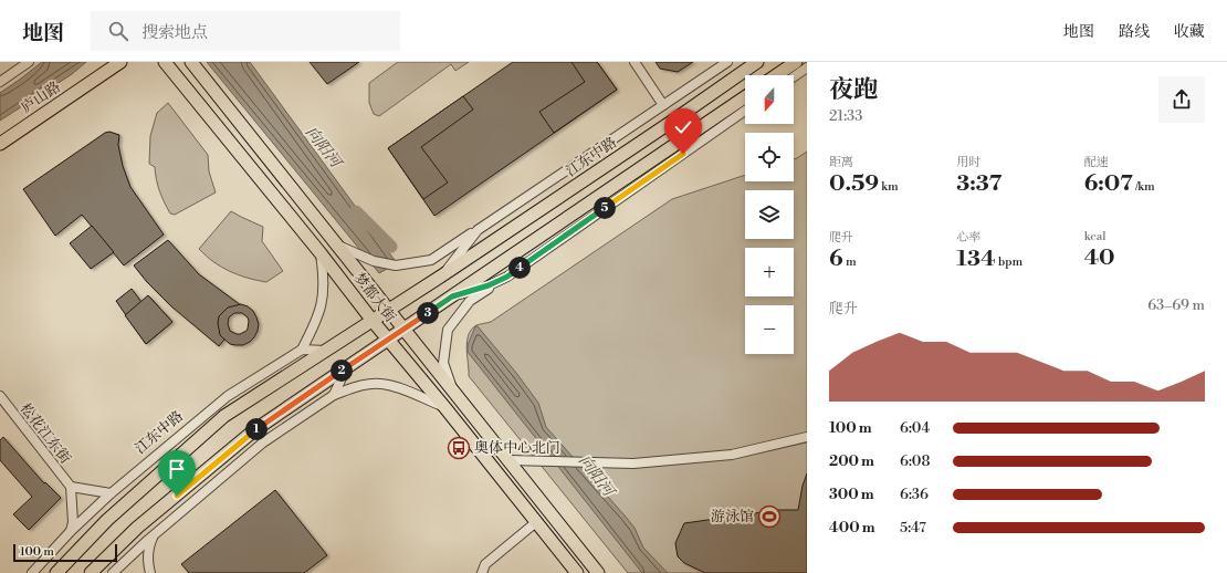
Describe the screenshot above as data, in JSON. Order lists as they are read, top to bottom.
{
  "streets": {
    "main road": ["庐山路", "江东中路", "梦都大街"],
    "street": ["松花江东街"]
  },
  "crossings": [
    ["江东中路", "梦都大街"]
  ],
  "water": ["向阳河"],
  "places": {
    "bus stop": ["奥体中心北门"],
    "sports": ["游泳馆"]
  },
  "scale_bar": "100 m",
  "north": "bottom",
  "page": {
    "header": "地图",
    "search": "搜索地点",
    "nav": ["地图", "路线", "收藏"],
    "heading": ["夜跑", "21:33"],
    "map_buttons": ["+", "−"],
    "stats": [
      ["距离", "0.59 km"],
      ["用时", "3:37"],
      ["配速", "6:07 /km"],
      ["爬升", "6 m"],
      ["心率", "134 bpm"],
      ["kcal", "40"]
    ],
    "pins": [
      "5",
      "4",
      "3",
      "2",
      "1"
    ],
    "chart": ["爬升", "63–69 m"],
    "list": [
      {
        "name": "100 m",
        "note": "6:04"
      },
      {
        "name": "200 m",
        "note": "6:08"
      },
      {
        "name": "300 m",
        "note": "6:36"
      },
      {
        "name": "400 m",
        "note": "5:47"
      }
    ],
    "scale": "100 m"
  }
}
